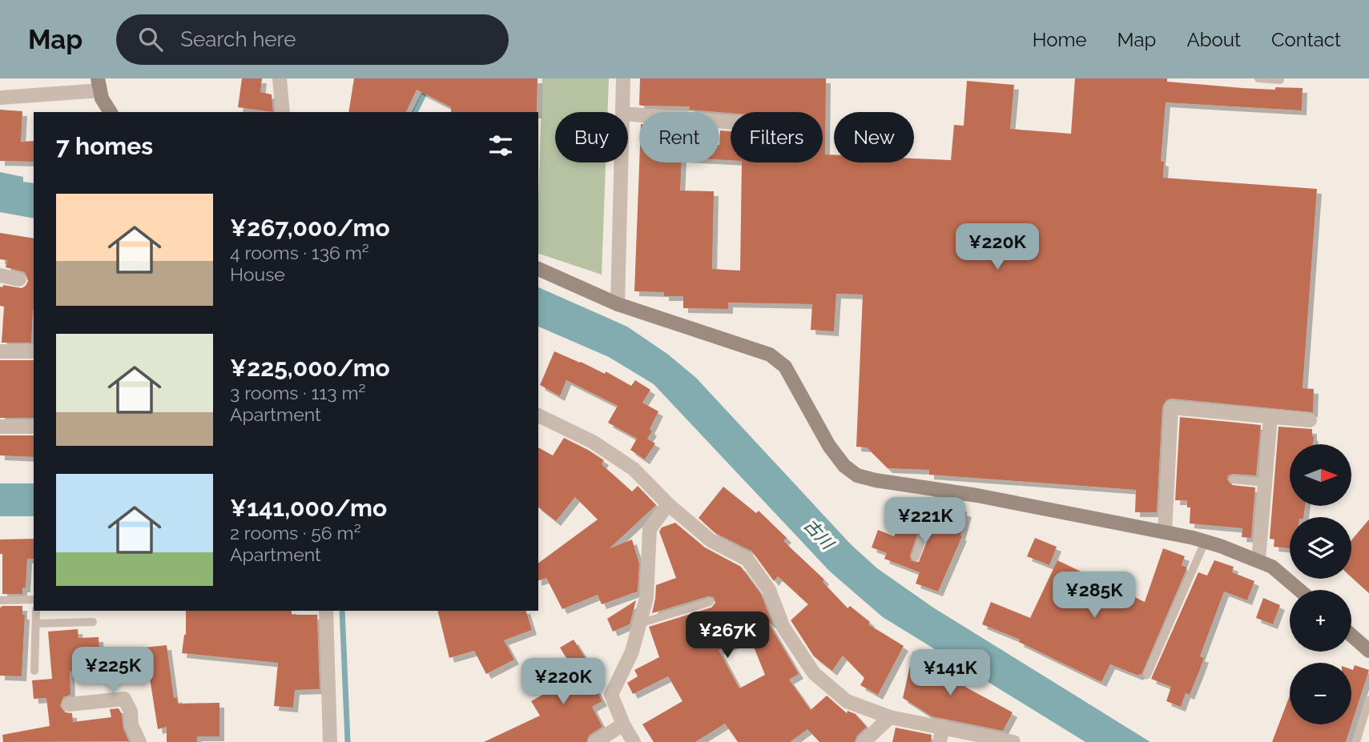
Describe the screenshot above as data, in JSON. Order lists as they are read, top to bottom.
{
  "water": ["古川"],
  "north": "right",
  "page": {
    "header": "Map",
    "search": "Search here",
    "nav": [
      "Home",
      "Map",
      "About",
      "Contact"
    ],
    "chip": [
      "Buy",
      "Rent",
      "Filters",
      "New"
    ],
    "heading": "7 homes",
    "list": [
      {
        "name": "¥267,000/mo",
        "note": "4 rooms · 136 m² · House"
      },
      {
        "name": "¥225,000/mo",
        "note": "3 rooms · 113 m² · Apartment"
      },
      {
        "name": "¥141,000/mo",
        "note": "2 rooms · 56 m² · Apartment"
      }
    ],
    "price": [
      "¥220K",
      "¥221K",
      "¥285K",
      "¥267K",
      "¥225K",
      "¥141K",
      "¥220K"
    ],
    "map_buttons": ["+", "−"]
  }
}
